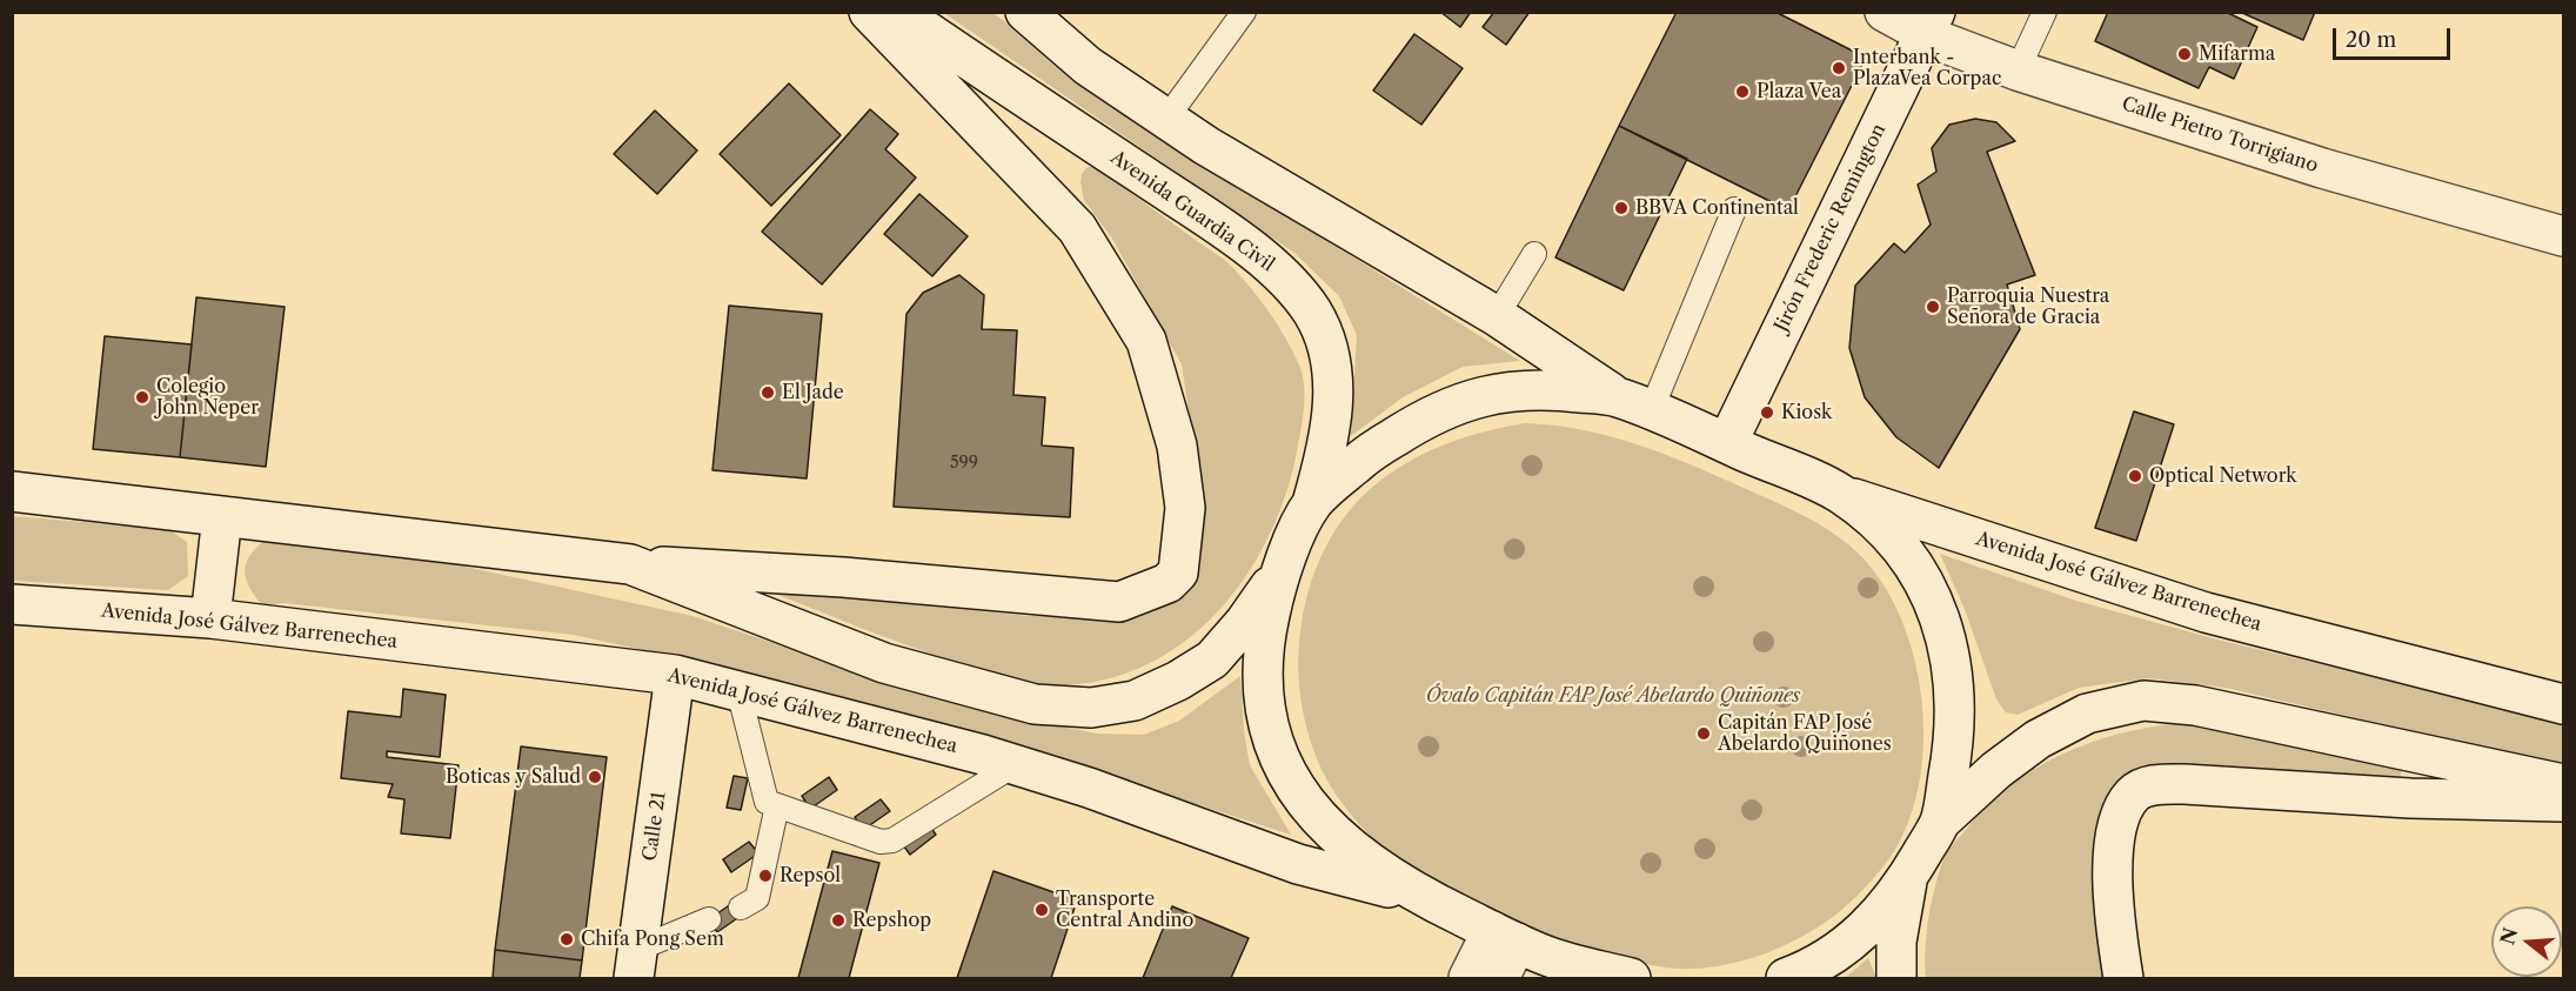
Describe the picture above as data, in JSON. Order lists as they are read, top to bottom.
{
  "streets": {
    "main road": [
      "Calle Pietro Torrigiano",
      "Avenida Guardia Civil",
      "Jirón Frederic Remington",
      "Avenida José Gálvez Barrenechea",
      "Calle 21"
    ]
  },
  "crossings": [
    ["Calle Pietro Torrigiano", "Jirón Frederic Remington"],
    ["Avenida José Gálvez Barrenechea", "Calle 21"]
  ],
  "parks": ["Óvalo Capitán FAP José Abelardo Quiñones"],
  "places": [
    "Mifarma",
    "Interbank - PlazaVea Corpac",
    "Plaza Vea",
    "BBVA Continental",
    "Parroquia Nuestra Señora de Gracia",
    "El Jade",
    "Colegio John Neper",
    "Kiosk",
    "Optical Network",
    "Capitán FAP José Abelardo Quiñones",
    "Boticas y Salud",
    "Repsol",
    "Transporte Central Andino",
    "Repshop",
    "Chifa Pong Sem"
  ],
  "house_numbers": ["599"],
  "scale_bar": "20 m",
  "north": "left"
}
